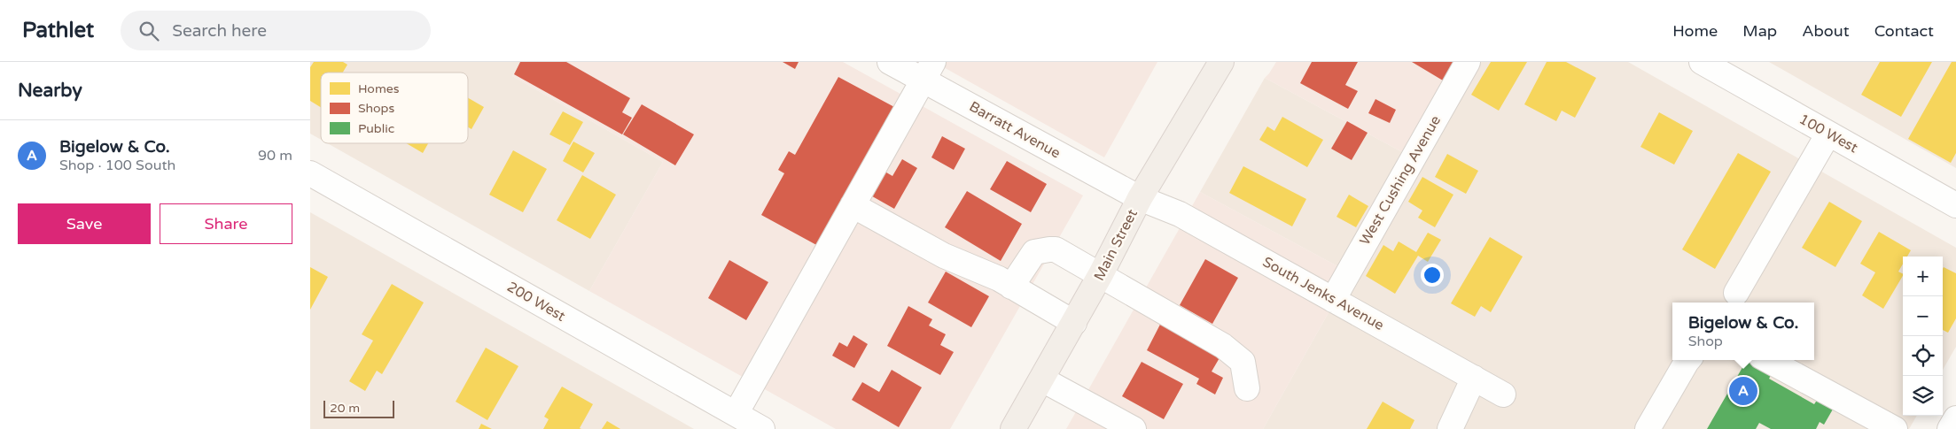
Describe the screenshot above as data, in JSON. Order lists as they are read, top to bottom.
{
  "streets": {
    "main road": ["Main Street"],
    "street": [
      "Barratt Avenue",
      "100 West",
      "West Cushing Avenue",
      "South Jenks Avenue",
      "200 West"
    ]
  },
  "crossings": [
    ["Barratt Avenue", "Main Street"],
    ["Barratt Avenue", "South Jenks Avenue"],
    ["West Cushing Avenue", "South Jenks Avenue"],
    ["Main Street", "South Jenks Avenue"]
  ],
  "legend": ["Homes", "Shops", "Public"],
  "scale_bar": "20 m",
  "page": {
    "header": "Pathlet",
    "search": "Search here",
    "nav": [
      "Home",
      "Map",
      "About",
      "Contact"
    ],
    "heading": "Nearby",
    "list": [
      {
        "mark": "A",
        "name": "Bigelow & Co.",
        "note": "Shop · 100 South",
        "value": "90 m"
      }
    ],
    "buttons": ["Save", "Share"],
    "map_buttons": ["+", "−"],
    "popup": ["Bigelow & Co.", "Shop"],
    "pins": "A",
    "scale": "20 m"
  }
}
